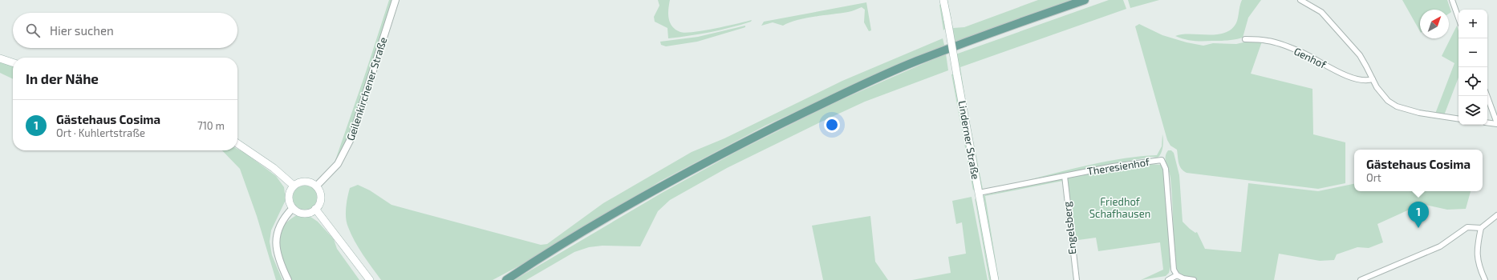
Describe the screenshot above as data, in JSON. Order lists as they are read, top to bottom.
{
  "streets": {
    "main road": ["Linderner Straße"],
    "street": [
      "Genhof",
      "Geilenkirchener Straße",
      "Theresienhof",
      "Engelsberg"
    ]
  },
  "crossings": [
    ["Linderner Straße", "Theresienhof"],
    ["Theresienhof", "Engelsberg"]
  ],
  "parks": ["Friedhof Schafhausen"],
  "north": "top right",
  "page": {
    "map_buttons": ["+", "−"],
    "search": "Hier suchen",
    "heading": "In der Nähe",
    "list": [
      {
        "mark": "1",
        "name": "Gästehaus Cosima",
        "note": "Ort · Kuhlertstraße",
        "value": "710 m"
      }
    ],
    "popup": ["Gästehaus Cosima", "Ort"],
    "pins": "1"
  }
}
